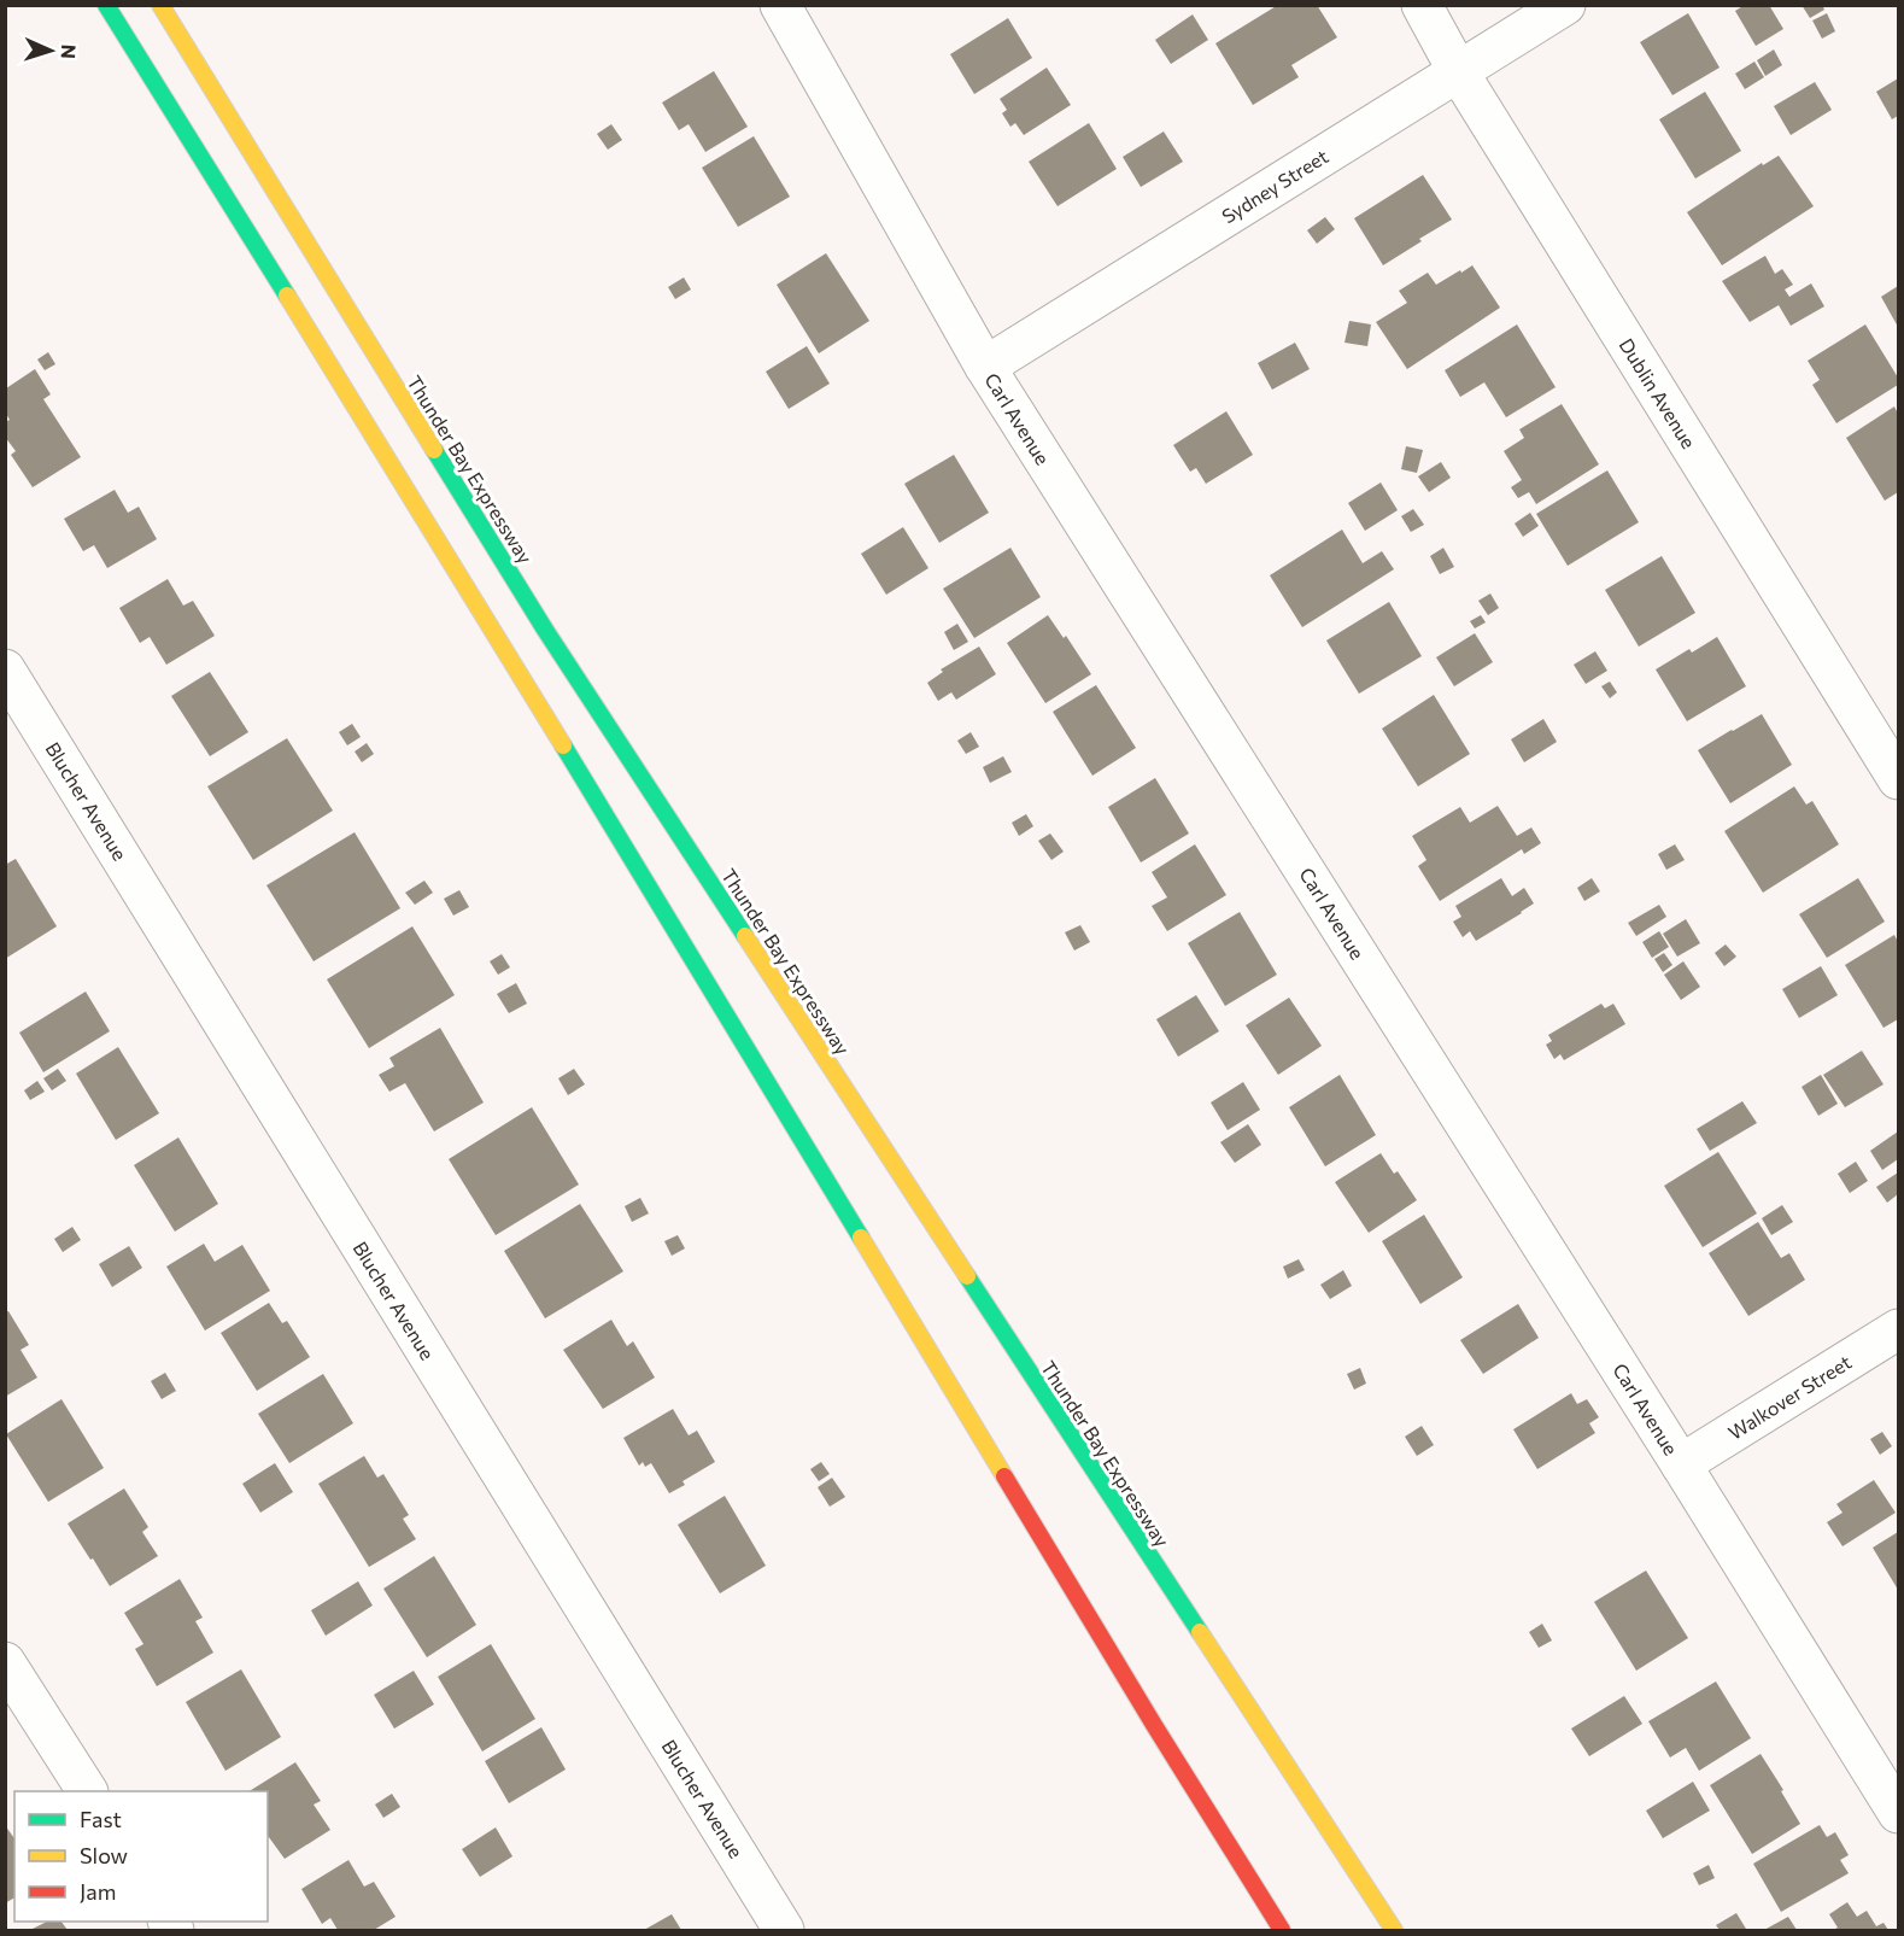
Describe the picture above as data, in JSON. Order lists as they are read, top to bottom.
{
  "streets": {
    "highway": ["Thunder Bay Expressway"],
    "street": [
      "Sydney Street",
      "Dublin Avenue",
      "Carl Avenue",
      "Blucher Avenue",
      "Walkover Street"
    ]
  },
  "crossings": [
    ["Sydney Street", "Dublin Avenue"],
    ["Sydney Street", "Carl Avenue"],
    ["Carl Avenue", "Walkover Street"]
  ],
  "legend": ["Fast", "Slow", "Jam"],
  "north": "right"
}
